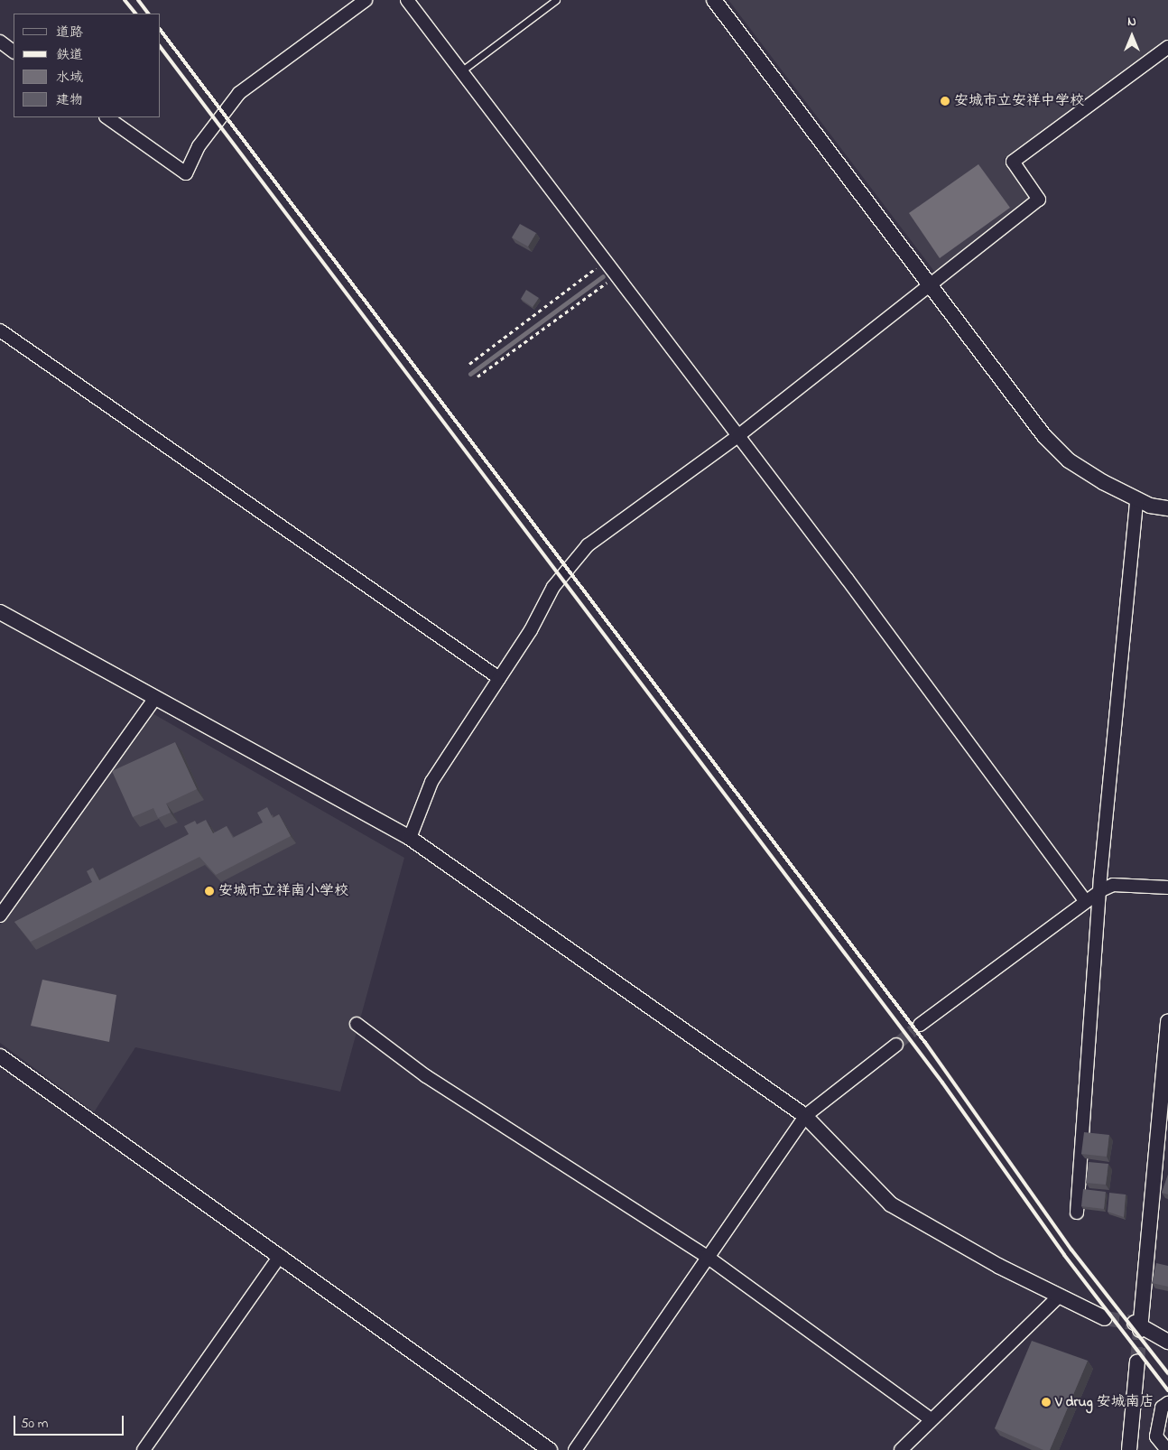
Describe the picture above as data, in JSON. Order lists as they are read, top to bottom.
{
  "places": ["安城市立安祥中学校", "安城市立祥南小学校", "V drug 安城南店"],
  "legend": [
    "道路",
    "鉄道",
    "水域",
    "建物"
  ],
  "scale_bar": "50 m",
  "north": "top"
}
